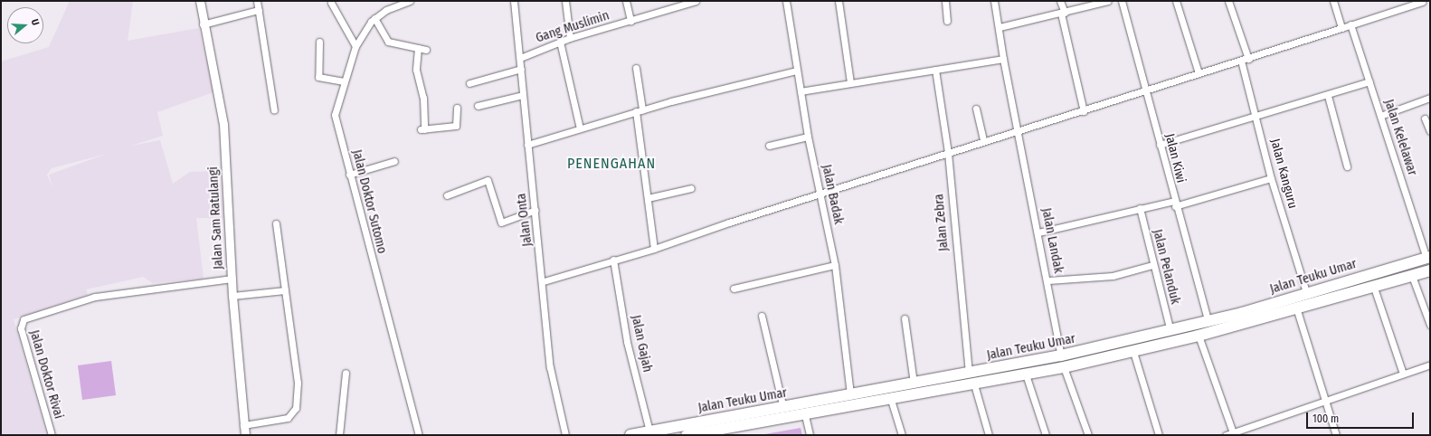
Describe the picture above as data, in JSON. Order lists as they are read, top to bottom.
{
  "streets": {
    "highway": ["Jalan Teuku Umar"],
    "street": [
      "Gang Muslimin",
      "Jalan Kelelawar",
      "Jalan Kiwi",
      "Jalan Kanguru",
      "Jalan Badak",
      "Jalan Doktor Sutomo",
      "Jalan Sam Ratulangi",
      "Jalan Onta",
      "Jalan Zebra",
      "Jalan Landak",
      "Jalan Pelanduk",
      "Jalan Gajah",
      "Jalan Doktor Rivai"
    ]
  },
  "crossings": [
    ["Gang Muslimin", "Jalan Onta"],
    ["Jalan Kelelawar", "Jalan Teuku Umar"],
    ["Jalan Kiwi", "Jalan Teuku Umar"],
    ["Jalan Kanguru", "Jalan Teuku Umar"],
    ["Jalan Badak", "Jalan Teuku Umar"],
    ["Jalan Sam Ratulangi", "Jalan Doktor Rivai"],
    ["Jalan Zebra", "Jalan Teuku Umar"],
    ["Jalan Landak", "Jalan Teuku Umar"],
    ["Jalan Pelanduk", "Jalan Teuku Umar"],
    ["Jalan Teuku Umar", "Jalan Gajah"]
  ],
  "districts": ["PENENGAHAN"],
  "scale_bar": "100 m",
  "north": "right"
}
